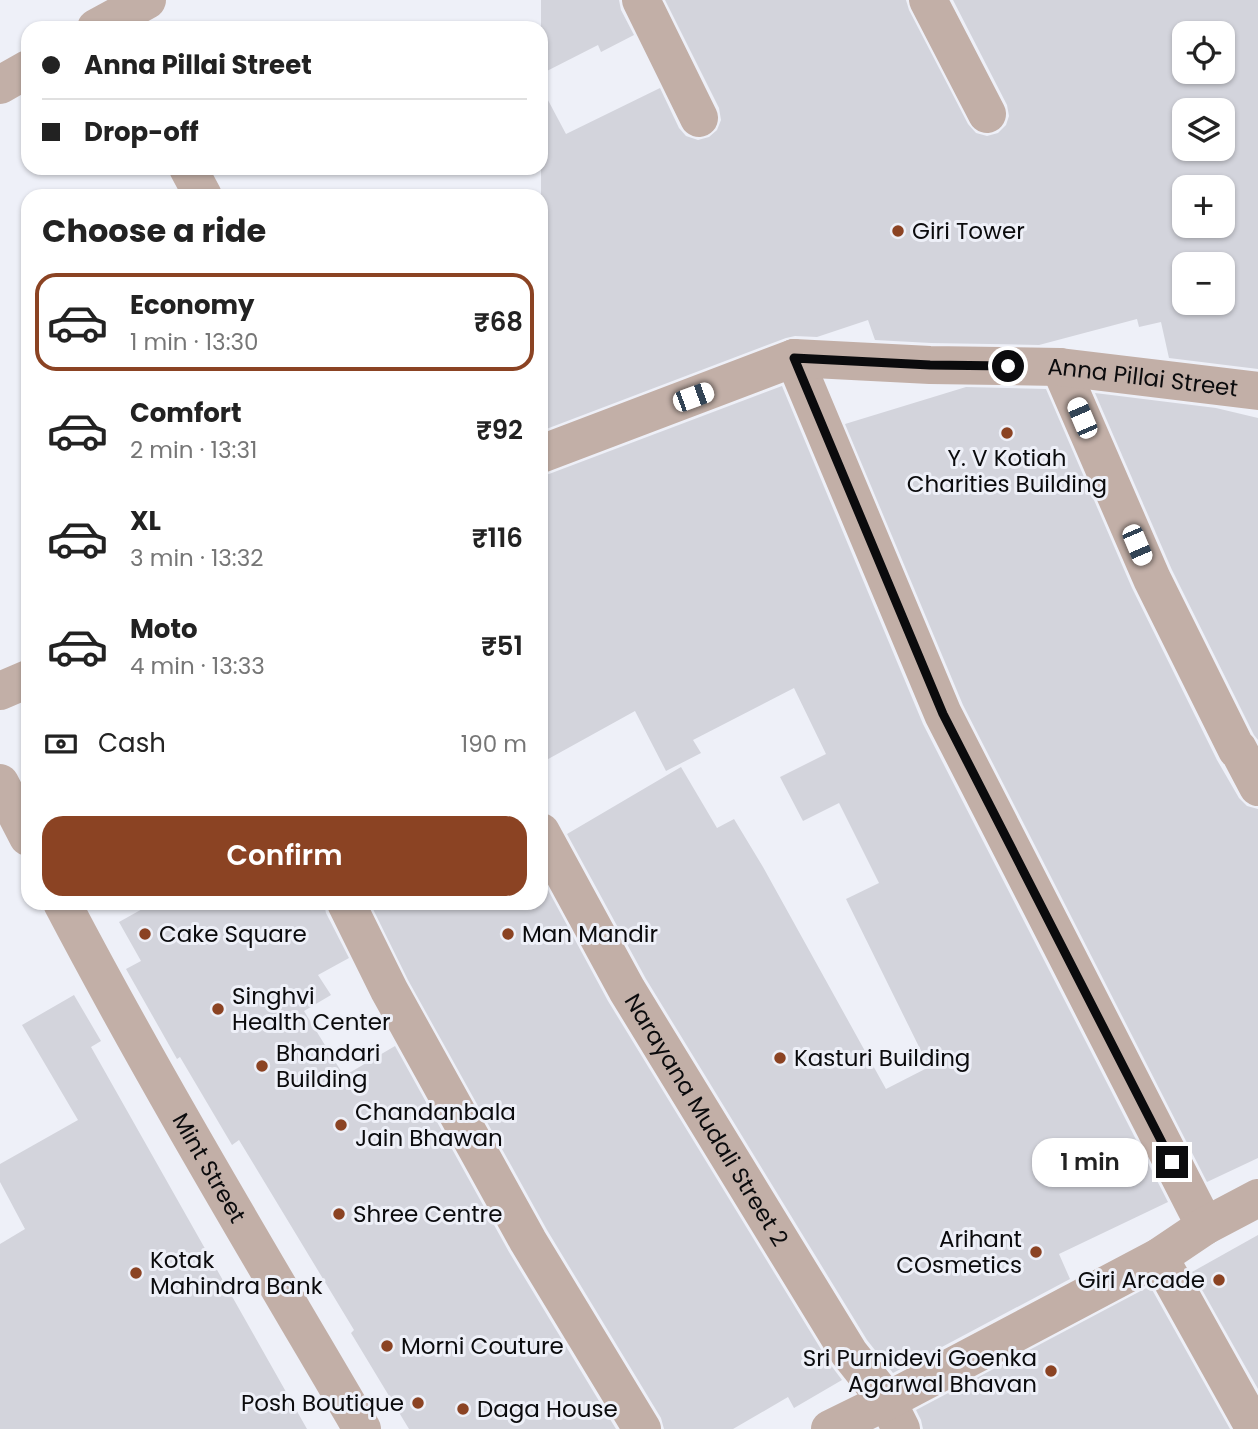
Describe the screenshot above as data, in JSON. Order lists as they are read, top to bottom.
{
  "streets": {
    "street": ["Anna Pillai Street", "Narayana Mudali Street 2", "Mint Street"]
  },
  "places": [
    "Giri Tower",
    "Y. V Kotiah Charities Building",
    "Cake Square",
    "Man Mandir",
    "Singhvi Health Center",
    "Kasturi Building",
    "Bhandari Building",
    "Chandanbala Jain Bhawan",
    "Shree Centre",
    "Arihant COsmetics",
    "Kotak Mahindra Bank",
    "Giri Arcade",
    "Morni Couture",
    "Sri Purnidevi Goenka Agarwal Bhavan",
    "Posh Boutique",
    "Daga House"
  ],
  "page": {
    "map_buttons": ["+", "−"],
    "banner": ["Anna Pillai Street", "Drop-off"],
    "heading": "Choose a ride",
    "list": [
      {
        "name": "Economy",
        "note": "1 min · 13:30",
        "value": "₹68"
      },
      {
        "name": "Comfort",
        "note": "2 min · 13:31",
        "value": "₹92"
      },
      {
        "name": "XL",
        "note": "3 min · 13:32",
        "value": "₹116"
      },
      {
        "name": "Moto",
        "note": "4 min · 13:33",
        "value": "₹51"
      }
    ],
    "pay": ["Cash", "190 m"],
    "buttons": "Confirm",
    "bubble": "1 min"
  }
}
